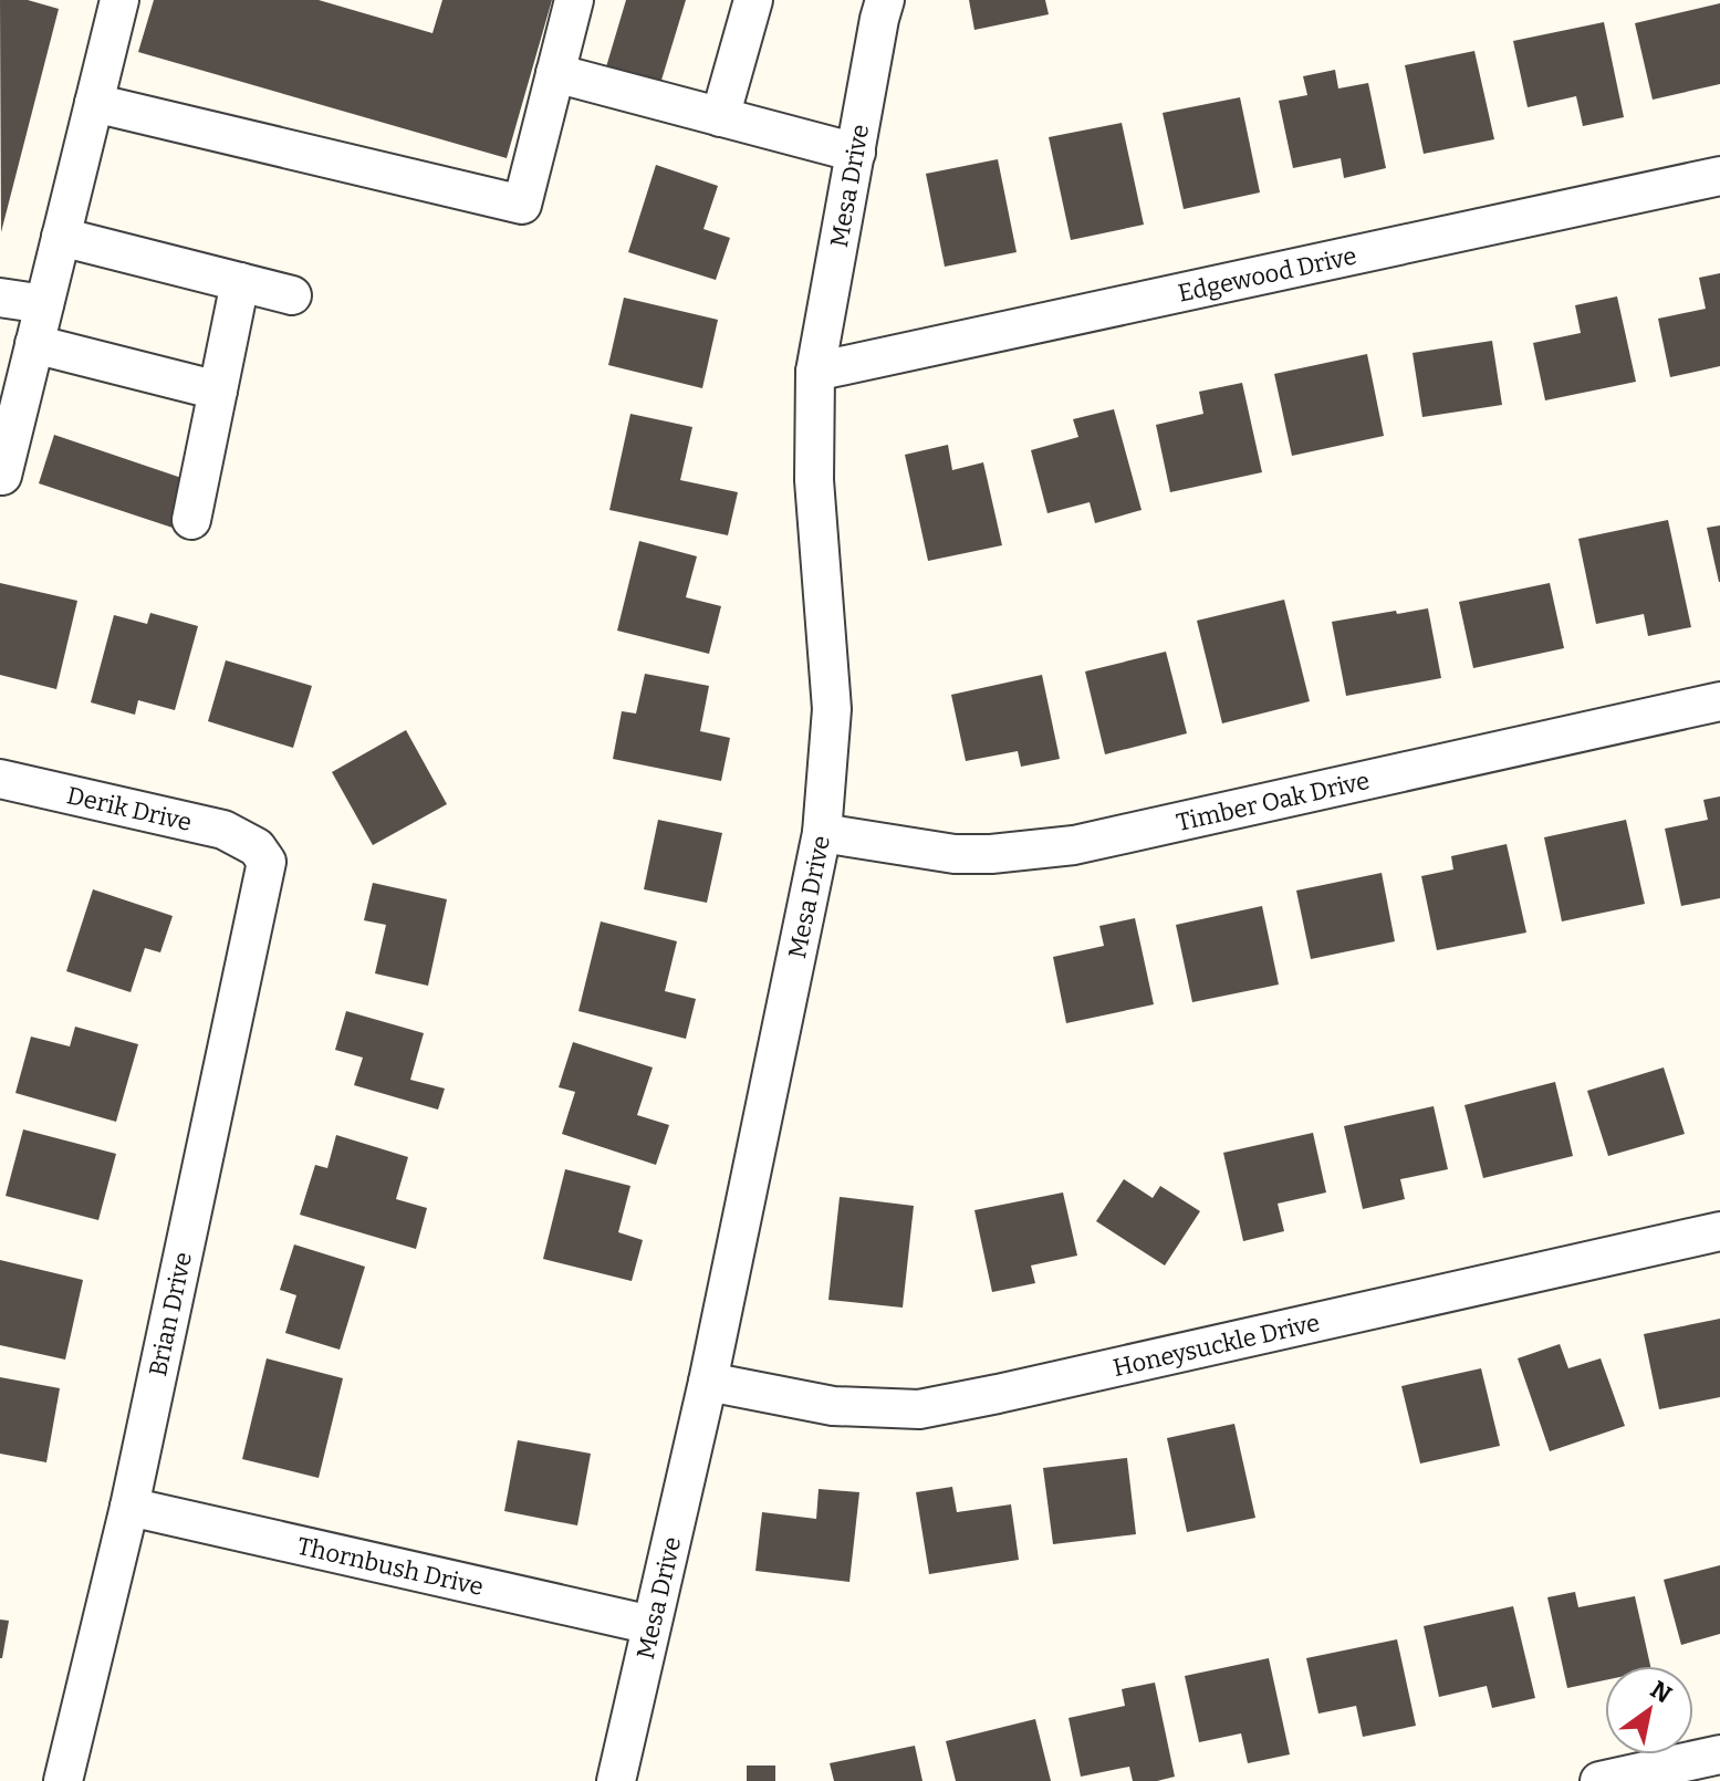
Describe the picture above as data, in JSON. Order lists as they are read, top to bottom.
{
  "streets": {
    "street": [
      "Mesa Drive",
      "Edgewood Drive",
      "Timber Oak Drive",
      "Derik Drive",
      "Brian Drive",
      "Honeysuckle Drive",
      "Thornbush Drive"
    ]
  },
  "crossings": [
    ["Mesa Drive", "Edgewood Drive"],
    ["Mesa Drive", "Timber Oak Drive"],
    ["Mesa Drive", "Honeysuckle Drive"],
    ["Mesa Drive", "Thornbush Drive"],
    ["Derik Drive", "Brian Drive"],
    ["Brian Drive", "Thornbush Drive"]
  ],
  "north": "top right"
}
